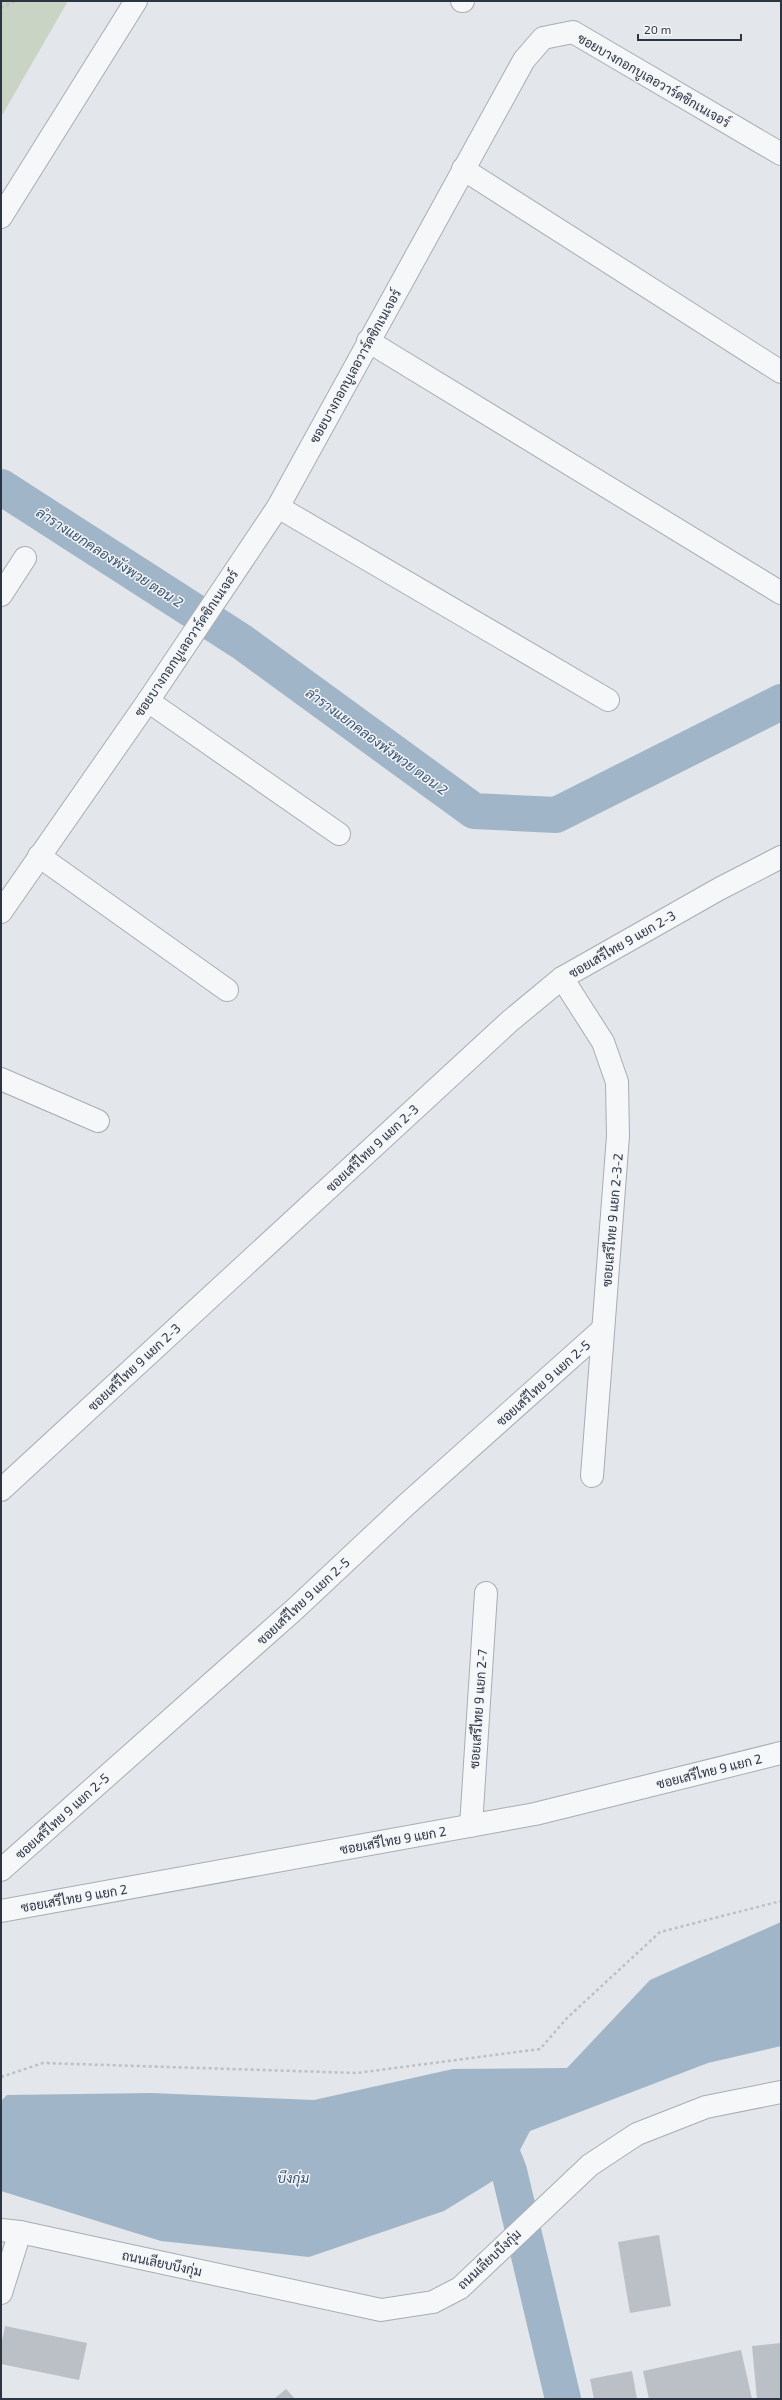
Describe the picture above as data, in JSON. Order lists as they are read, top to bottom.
{
  "streets": {
    "street": [
      "ซอยบางกอกบูเลอวาร์ดซิกเนเจอร์",
      "ซอยเสรีไทย 9 แยก 2-3",
      "ซอยเสรีไทย 9 แยก 2-3-2",
      "ซอยเสรีไทย 9 แยก 2-5",
      "ซอยเสรีไทย 9 แยก 2-7",
      "ซอยเสรีไทย 9 แยก 2",
      "ถนนเลียบบึงกุ่ม"
    ]
  },
  "crossings": [
    ["ซอยเสรีไทย 9 แยก 2-3", "ซอยเสรีไทย 9 แยก 2-3-2"],
    ["ซอยเสรีไทย 9 แยก 2-3-2", "ซอยเสรีไทย 9 แยก 2-5"],
    ["ซอยเสรีไทย 9 แยก 2-7", "ซอยเสรีไทย 9 แยก 2"]
  ],
  "water": ["ลำรางแยกคลองพังพวย ตอน 2", "บึงกุ่ม"],
  "scale_bar": "20 m"
}
